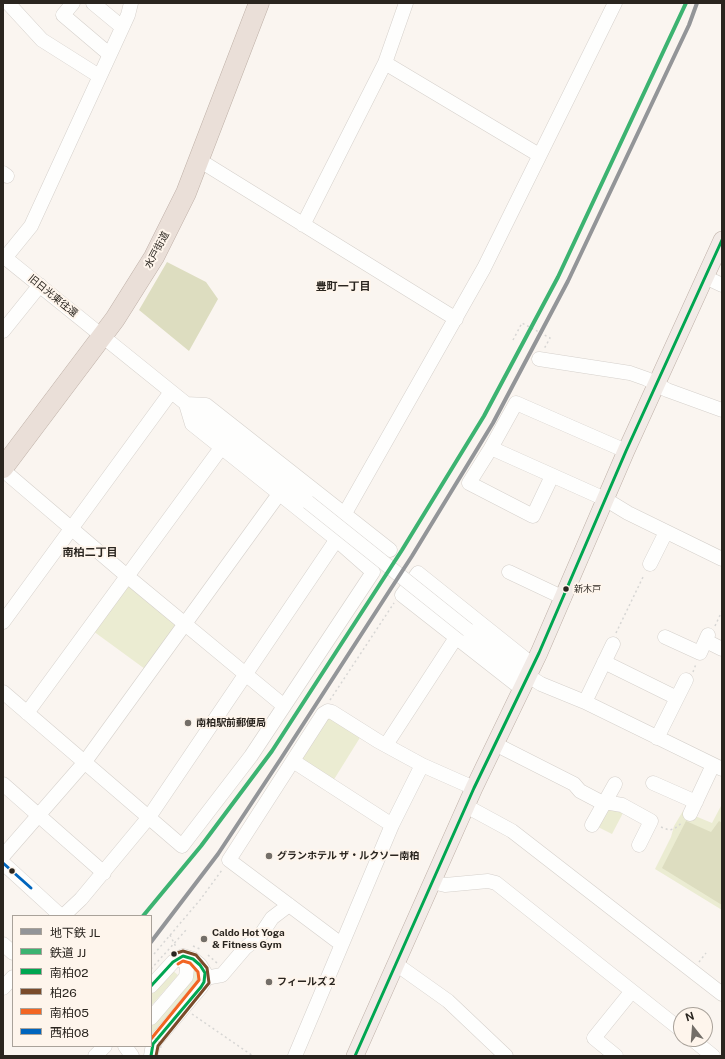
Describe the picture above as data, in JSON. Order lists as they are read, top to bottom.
{
  "streets": {
    "highway": ["水戸街道"],
    "street": ["旧日光東往還"]
  },
  "crossings": [
    ["水戸街道", "旧日光東往還"]
  ],
  "districts": ["豊町一丁目", "南柏二丁目"],
  "places": [
    "新木戸",
    "南柏駅前郵便局",
    "グランホテル ザ・ルクソー南柏",
    "Caldo Hot Yoga & Fitness Gym",
    "フィールズ２"
  ],
  "lines": [
    "metro line JL",
    "rail line JJ",
    "transit line 南柏02",
    "transit line 西柏08",
    "transit line 柏26",
    "transit line 南柏05"
  ],
  "legend": [
    "地下鉄 JL",
    "鉄道 JJ",
    "南柏02",
    "柏26",
    "南柏05",
    "西柏08"
  ],
  "north": "top"
}
